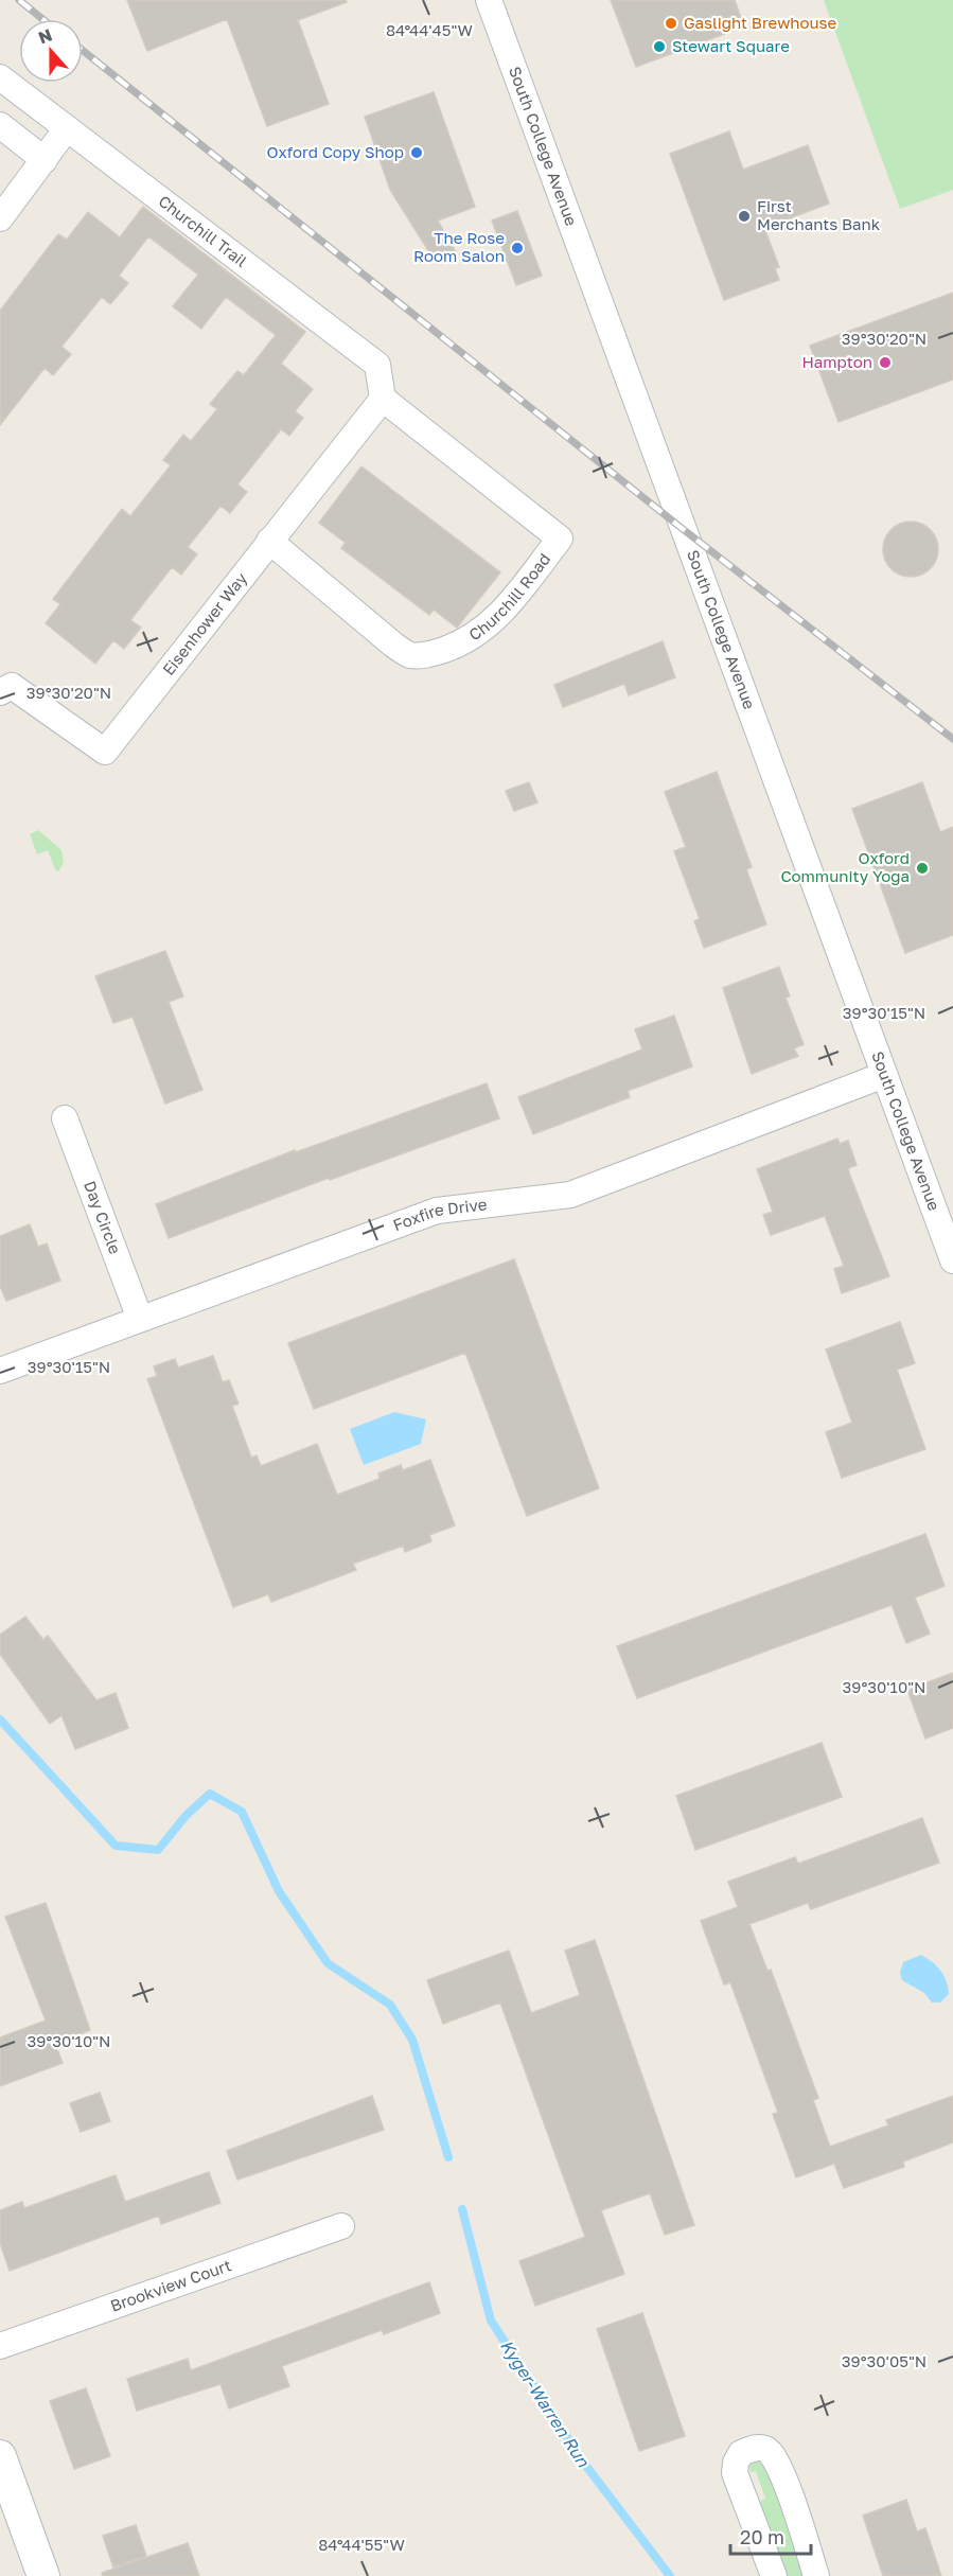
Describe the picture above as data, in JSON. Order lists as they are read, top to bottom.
{
  "streets": {
    "street": [
      "South College Avenue",
      "Churchill Trail",
      "Churchill Road",
      "Eisenhower Way",
      "Foxfire Drive",
      "Day Circle",
      "Brookview Court"
    ]
  },
  "crossings": [
    ["South College Avenue", "Foxfire Drive"],
    ["Churchill Trail", "Churchill Road"],
    ["Churchill Trail", "Eisenhower Way"],
    ["Churchill Road", "Eisenhower Way"],
    ["Foxfire Drive", "Day Circle"]
  ],
  "water": ["Kyger-Warren Run"],
  "places": [
    "Gaslight Brewhouse",
    "Stewart Square",
    "Oxford Copy Shop",
    "First Merchants Bank",
    "The Rose Room Salon",
    "Hampton",
    "Oxford Community Yoga"
  ],
  "scale_bar": "20 m",
  "north": "top",
  "coordinates": [
    "84°44'45\"W",
    "39°30'20\"N",
    "39°30'15\"N",
    "39°30'10\"N",
    "39°30'05\"N",
    "84°44'55\"W"
  ]
}
